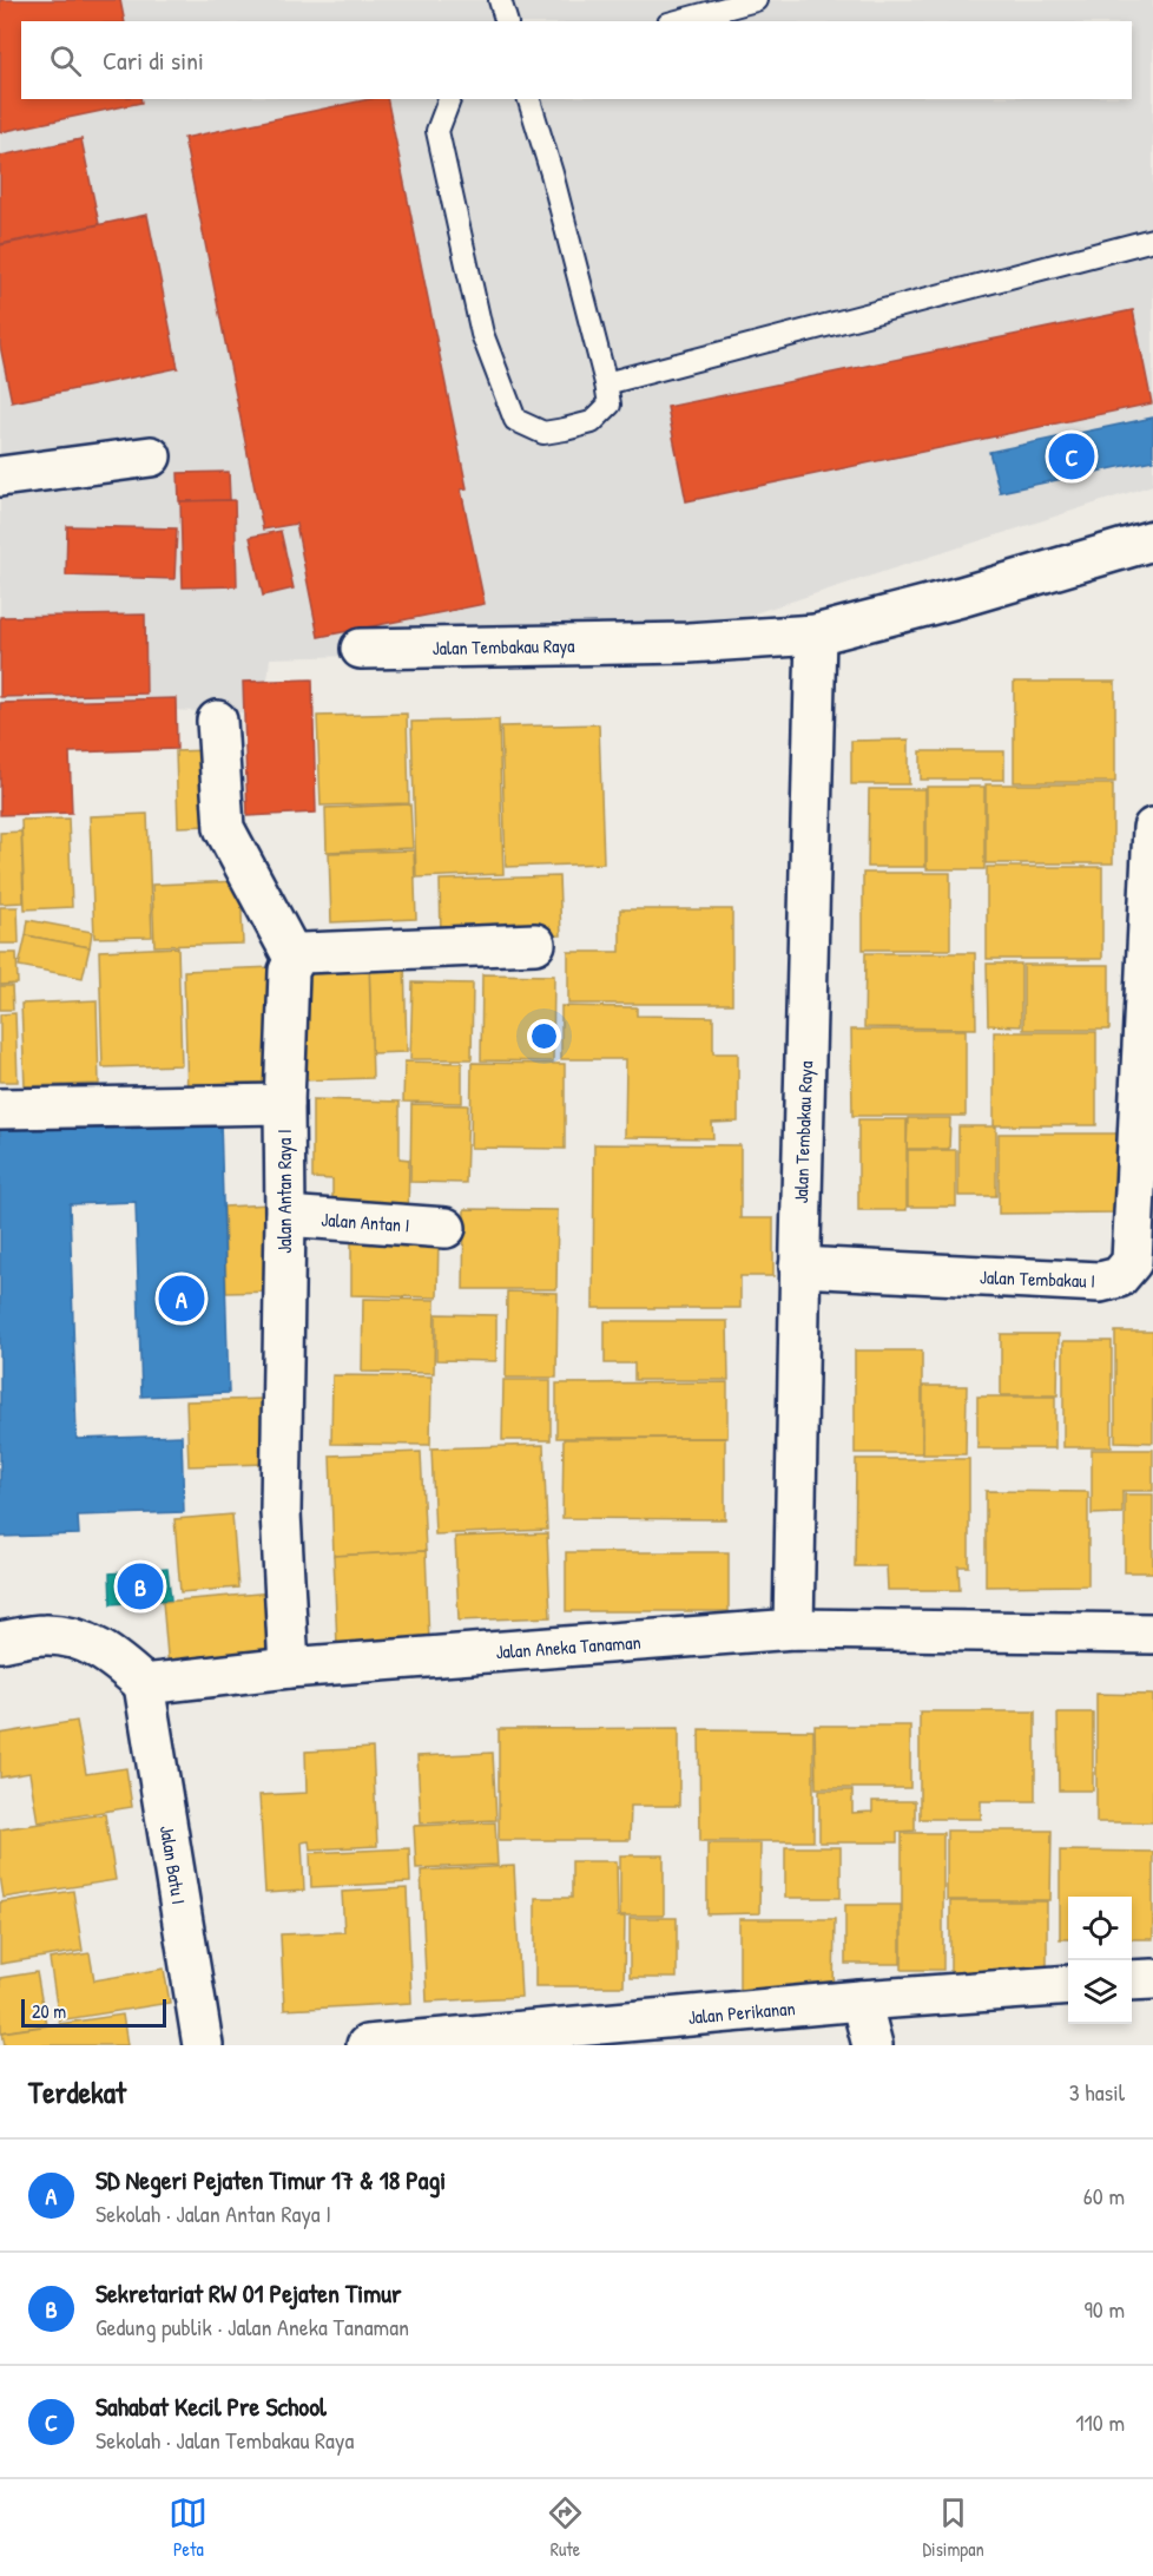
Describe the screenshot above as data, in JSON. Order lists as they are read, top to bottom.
{
  "streets": {
    "street": [
      "Jalan Tembakau Raya",
      "Jalan Antan Raya I",
      "Jalan Antan I",
      "Jalan Tembakau I",
      "Jalan Aneka Tanaman",
      "Jalan Batu I",
      "Jalan Perikanan"
    ]
  },
  "crossings": [
    ["Jalan Tembakau Raya", "Jalan Tembakau I"],
    ["Jalan Tembakau Raya", "Jalan Aneka Tanaman"],
    ["Jalan Antan Raya I", "Jalan Antan I"],
    ["Jalan Antan Raya I", "Jalan Aneka Tanaman"],
    ["Jalan Aneka Tanaman", "Jalan Batu I"]
  ],
  "scale_bar": "20 m",
  "page": {
    "search": "Cari di sini",
    "pins": ["C", "A", "B"],
    "scale": "20 m",
    "heading": ["Terdekat", "3 hasil"],
    "list": [
      {
        "mark": "A",
        "name": "SD Negeri Pejaten Timur 17 & 18 Pagi",
        "note": "Sekolah · Jalan Antan Raya I",
        "value": "60 m"
      },
      {
        "mark": "B",
        "name": "Sekretariat RW 01 Pejaten Timur",
        "note": "Gedung publik · Jalan Aneka Tanaman",
        "value": "90 m"
      },
      {
        "mark": "C",
        "name": "Sahabat Kecil Pre School",
        "note": "Sekolah · Jalan Tembakau Raya",
        "value": "110 m"
      }
    ],
    "nav": ["Peta", "Rute", "Disimpan"]
  }
}
